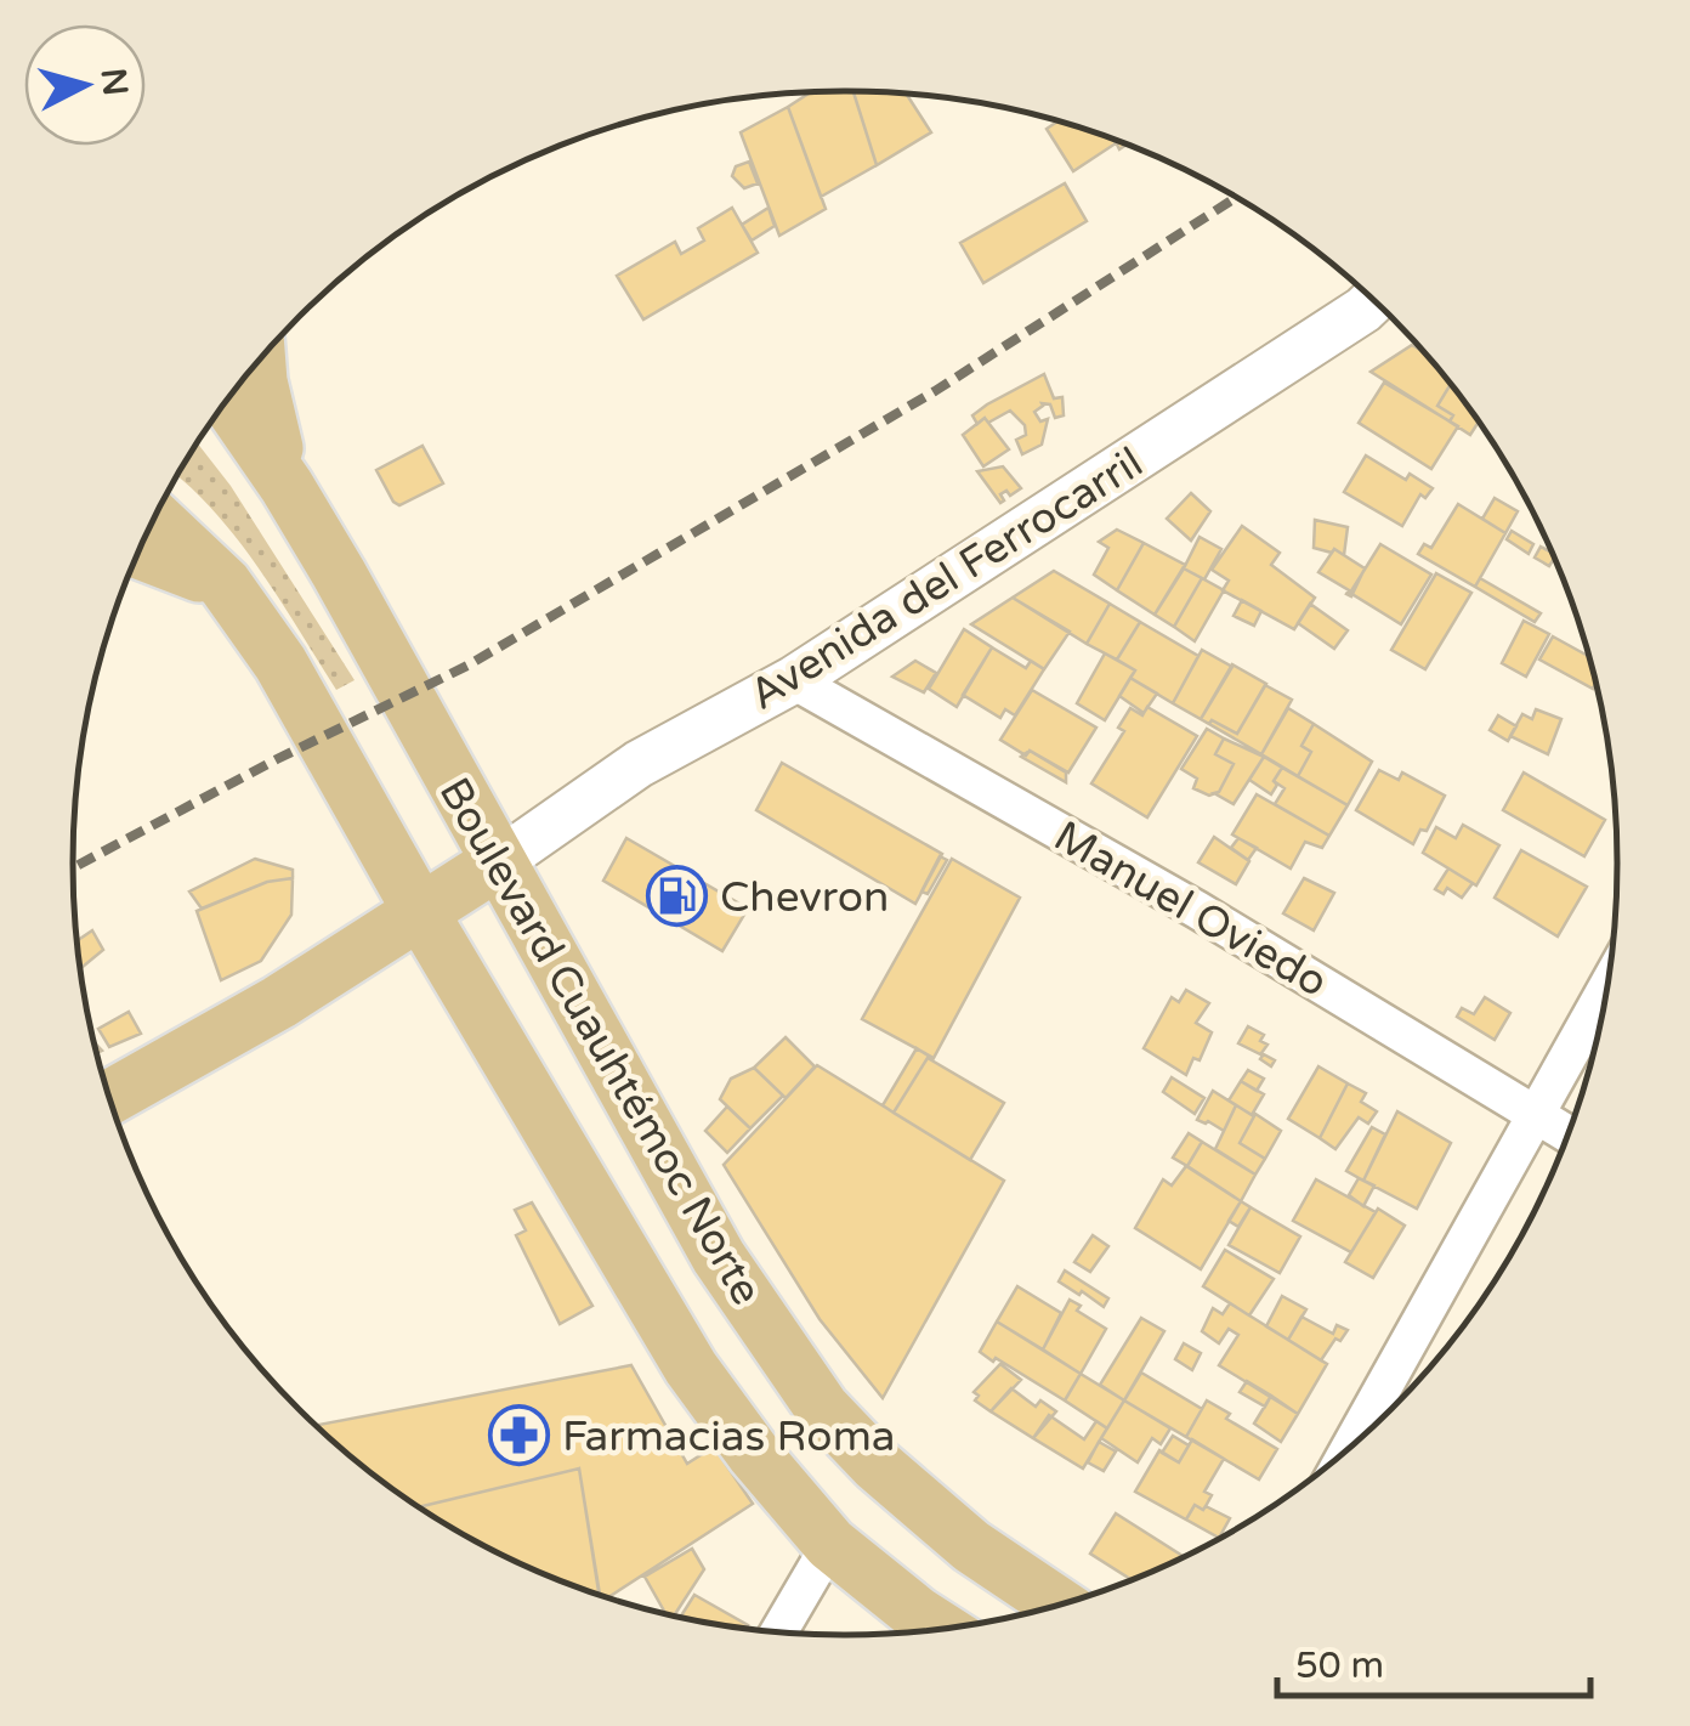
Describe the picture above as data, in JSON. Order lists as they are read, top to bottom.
{
  "streets": {
    "main road": ["Boulevard Cuauhtémoc Norte"],
    "street": ["Avenida del Ferrocarril", "Manuel Oviedo"]
  },
  "crossings": [
    ["Avenida del Ferrocarril", "Manuel Oviedo"],
    ["Avenida del Ferrocarril", "Boulevard Cuauhtémoc Norte"]
  ],
  "places": {
    "fuel station": ["Chevron"],
    "pharmacy": ["Farmacias Roma"]
  },
  "scale_bar": "50 m",
  "north": "right"
}
